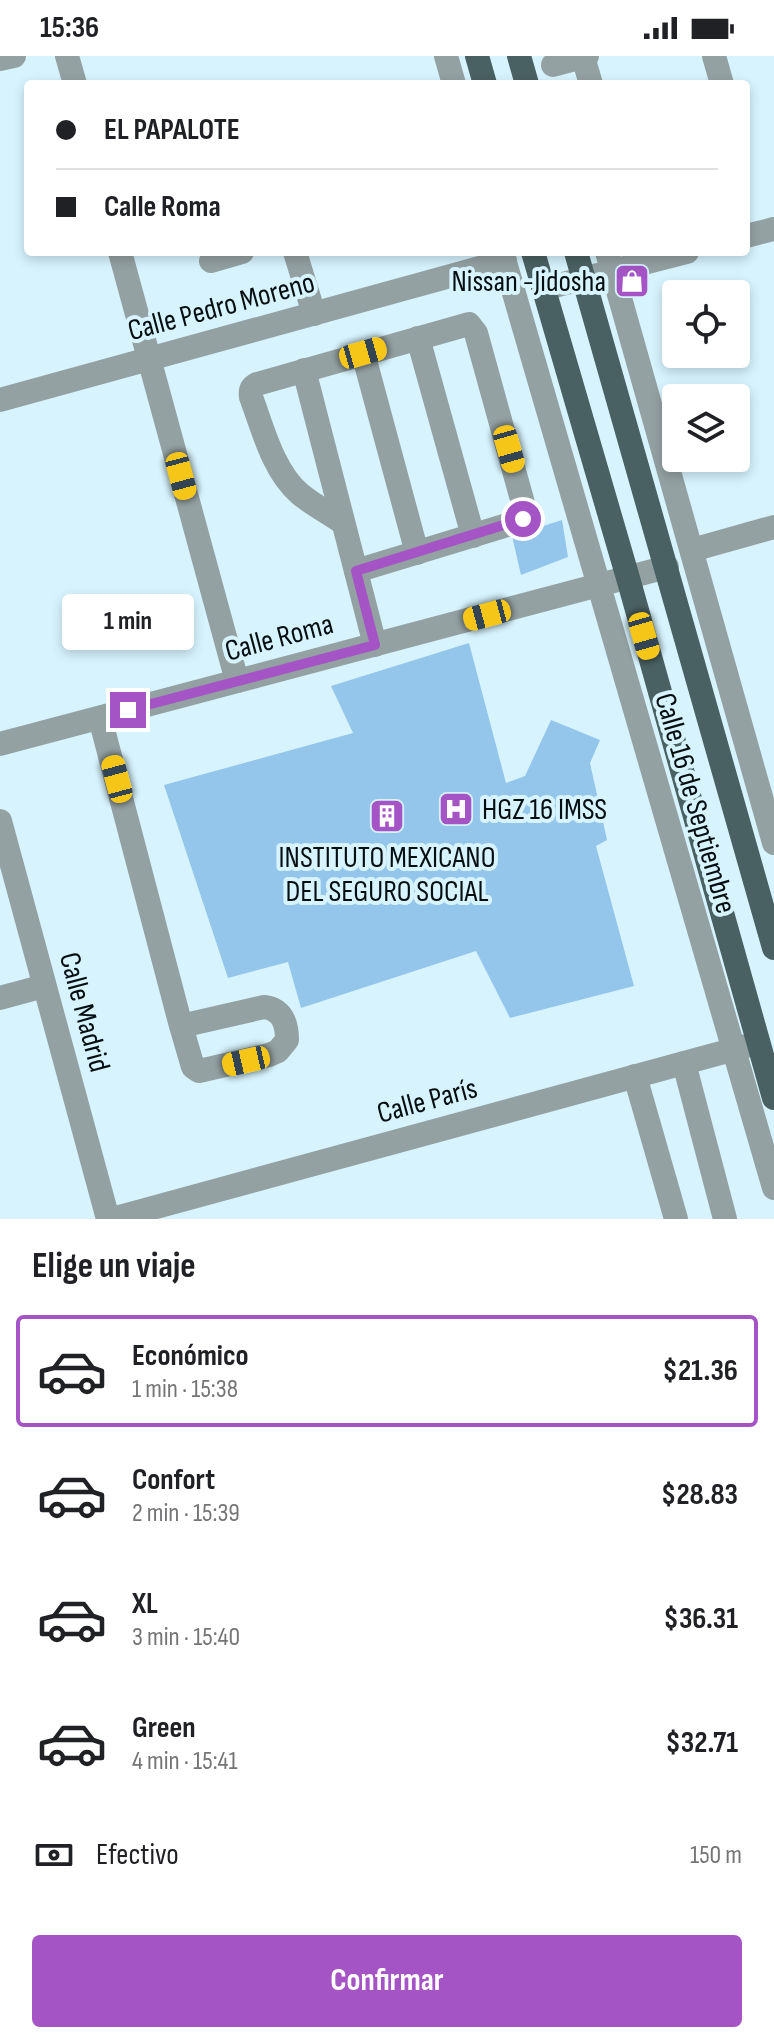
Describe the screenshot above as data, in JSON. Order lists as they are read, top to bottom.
{
  "streets": {
    "main road": ["Calle 16 de Septiembre"],
    "street": [
      "Calle Pedro Moreno",
      "Calle Roma",
      "Calle Madrid",
      "Calle París"
    ]
  },
  "crossings": [
    ["Calle Pedro Moreno", "Calle 16 de Septiembre"],
    ["Calle Roma", "Calle 16 de Septiembre"],
    ["Calle 16 de Septiembre", "Calle París"],
    ["Calle Madrid", "Calle París"]
  ],
  "places": {
    "shop": ["Nissan -Jidosha"],
    "hospital": ["HGZ 16 IMSS"],
    "building": ["INSTITUTO MEXICANO DEL SEGURO SOCIAL"]
  },
  "page": {
    "status": "15:36",
    "banner": ["EL PAPALOTE", "Calle Roma"],
    "bubble": "1 min",
    "heading": "Elige un viaje",
    "list": [
      {
        "name": "Económico",
        "note": "1 min · 15:38",
        "value": "$21.36"
      },
      {
        "name": "Confort",
        "note": "2 min · 15:39",
        "value": "$28.83"
      },
      {
        "name": "XL",
        "note": "3 min · 15:40",
        "value": "$36.31"
      },
      {
        "name": "Green",
        "note": "4 min · 15:41",
        "value": "$32.71"
      }
    ],
    "pay": ["Efectivo", "150 m"],
    "buttons": "Confirmar"
  }
}
